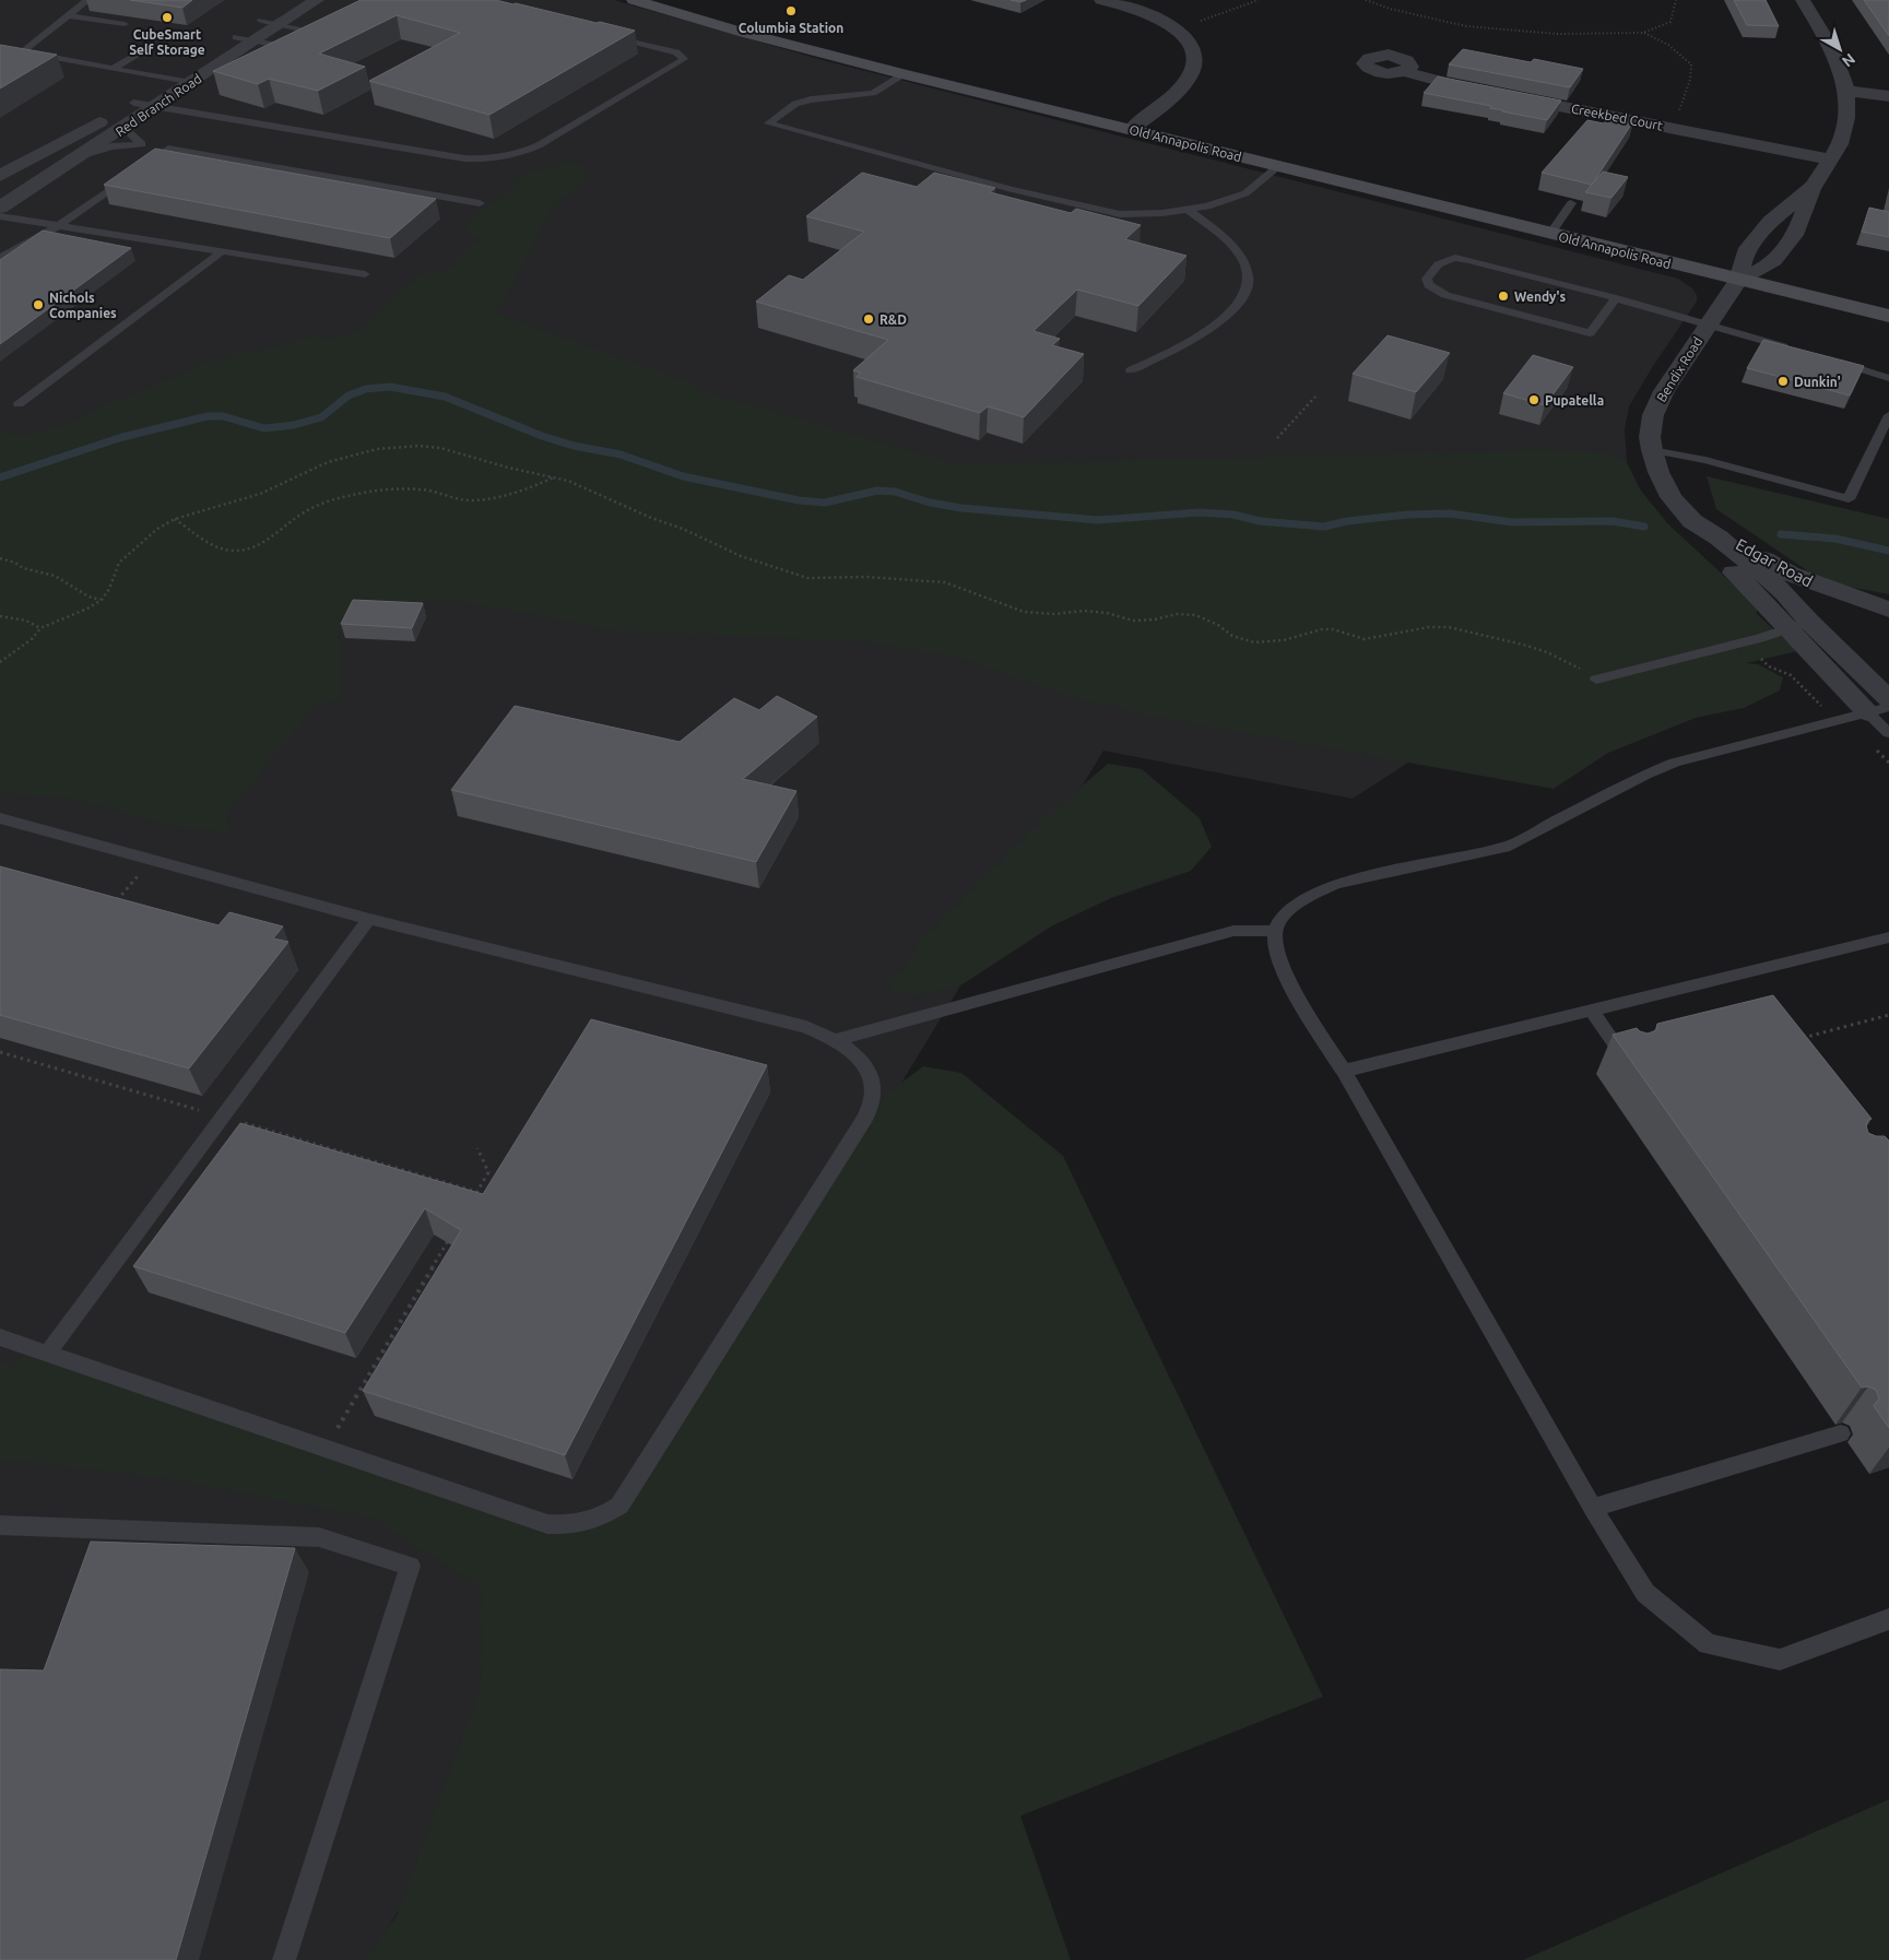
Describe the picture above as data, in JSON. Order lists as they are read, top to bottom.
{
  "streets": {
    "main road": ["Old Annapolis Road"],
    "street": [
      "Red Branch Road",
      "Creekbed Court",
      "Bendix Road",
      "Edgar Road"
    ]
  },
  "crossings": [
    ["Old Annapolis Road", "Bendix Road"],
    ["Bendix Road", "Edgar Road"]
  ],
  "places": [
    "Columbia Station",
    "CubeSmart Self Storage",
    "Wendy's",
    "Nichols Companies",
    "R&D",
    "Dunkin'",
    "Pupatella"
  ],
  "north": "bottom right"
}
